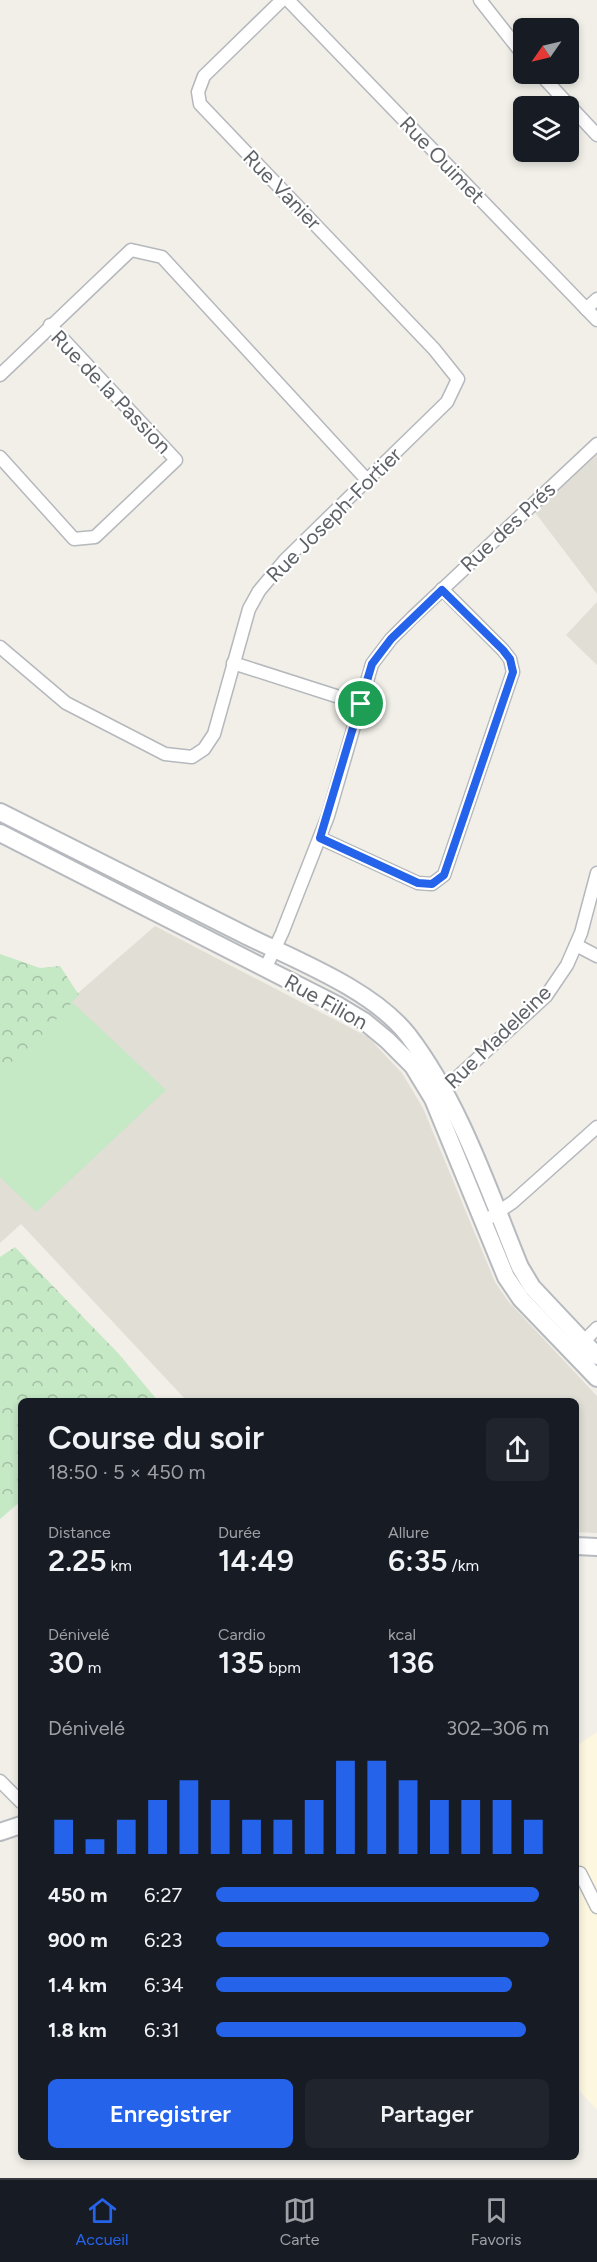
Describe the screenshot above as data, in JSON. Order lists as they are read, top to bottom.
{
  "streets": {
    "street": [
      "Rue Ouimet",
      "Rue Vanier",
      "Rue de la Passion",
      "Rue Joseph-Fortier",
      "Rue des Prés",
      "Rue Filion",
      "Rue Madeleine"
    ]
  },
  "crossings": [
    ["Rue Vanier", "Rue Joseph-Fortier"],
    ["Rue des Prés", "Rue Filion"],
    ["Rue Filion", "Rue Madeleine"]
  ],
  "north": "bottom left",
  "page": {
    "heading": ["Course du soir", "18:50 · 5 × 450 m"],
    "stats": [
      ["Distance", "2.25 km"],
      ["Durée", "14:49"],
      ["Allure", "6:35 /km"],
      ["Dénivelé", "30 m"],
      ["Cardio", "135 bpm"],
      ["kcal", "136"]
    ],
    "chart": ["Dénivelé", "302–306 m"],
    "list": [
      {
        "name": "450 m",
        "note": "6:27"
      },
      {
        "name": "900 m",
        "note": "6:23"
      },
      {
        "name": "1.4 km",
        "note": "6:34"
      },
      {
        "name": "1.8 km",
        "note": "6:31"
      }
    ],
    "buttons": ["Enregistrer", "Partager"],
    "tabs": ["Accueil", "Carte", "Favoris"]
  }
}
